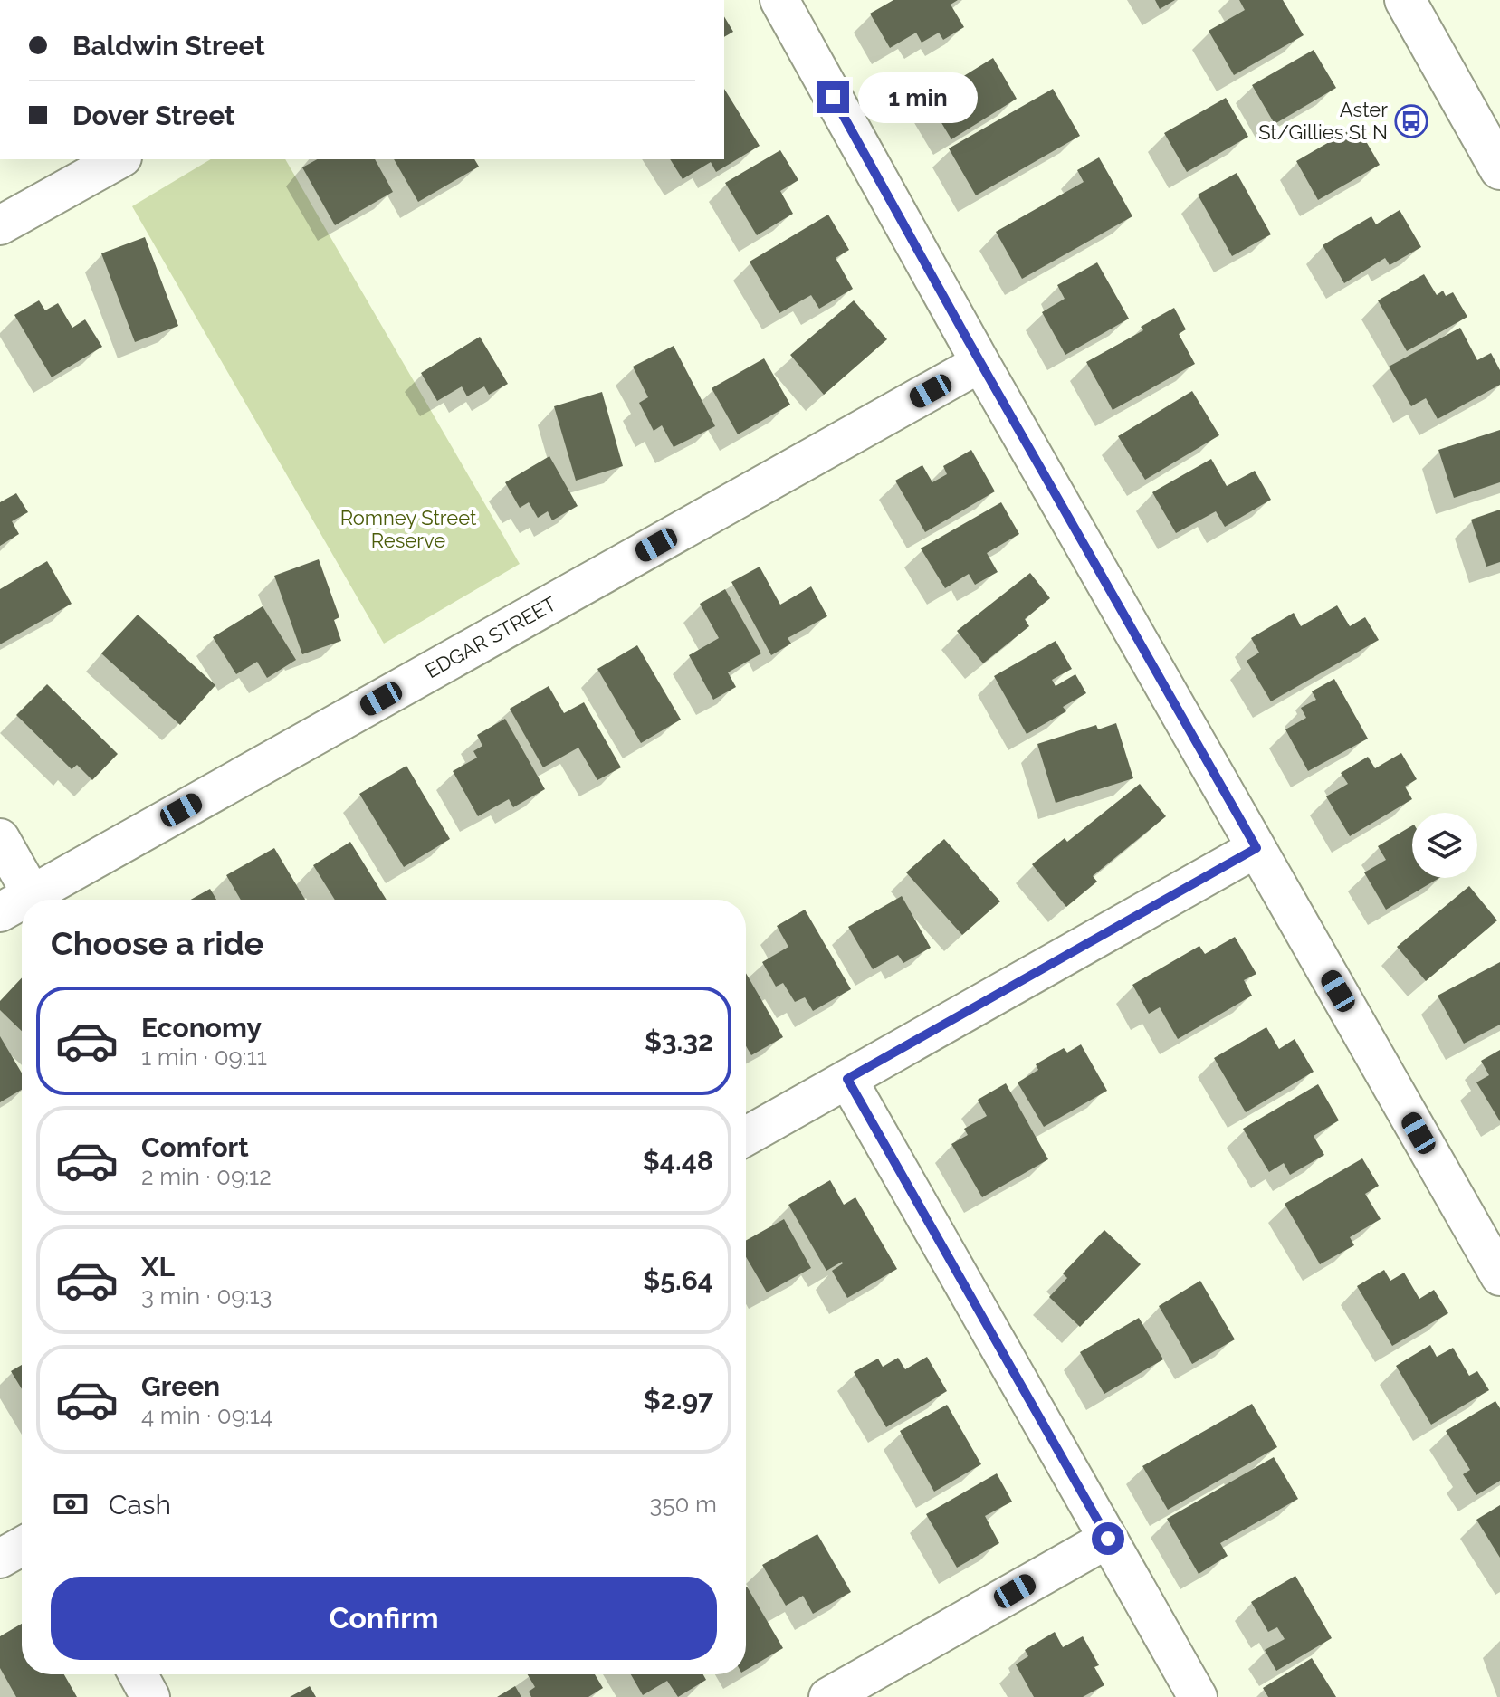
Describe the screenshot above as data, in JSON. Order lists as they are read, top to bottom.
{
  "streets": {
    "street": ["EDGAR STREET"]
  },
  "parks": ["Romney Street Reserve"],
  "places": {
    "bus stop": ["Aster St/Gillies St N"]
  },
  "page": {
    "banner": ["Baldwin Street", "Dover Street"],
    "bubble": "1 min",
    "heading": "Choose a ride",
    "list": [
      {
        "name": "Economy",
        "note": "1 min · 09:11",
        "value": "$3.32"
      },
      {
        "name": "Comfort",
        "note": "2 min · 09:12",
        "value": "$4.48"
      },
      {
        "name": "XL",
        "note": "3 min · 09:13",
        "value": "$5.64"
      },
      {
        "name": "Green",
        "note": "4 min · 09:14",
        "value": "$2.97"
      }
    ],
    "pay": ["Cash", "350 m"],
    "buttons": "Confirm"
  }
}
